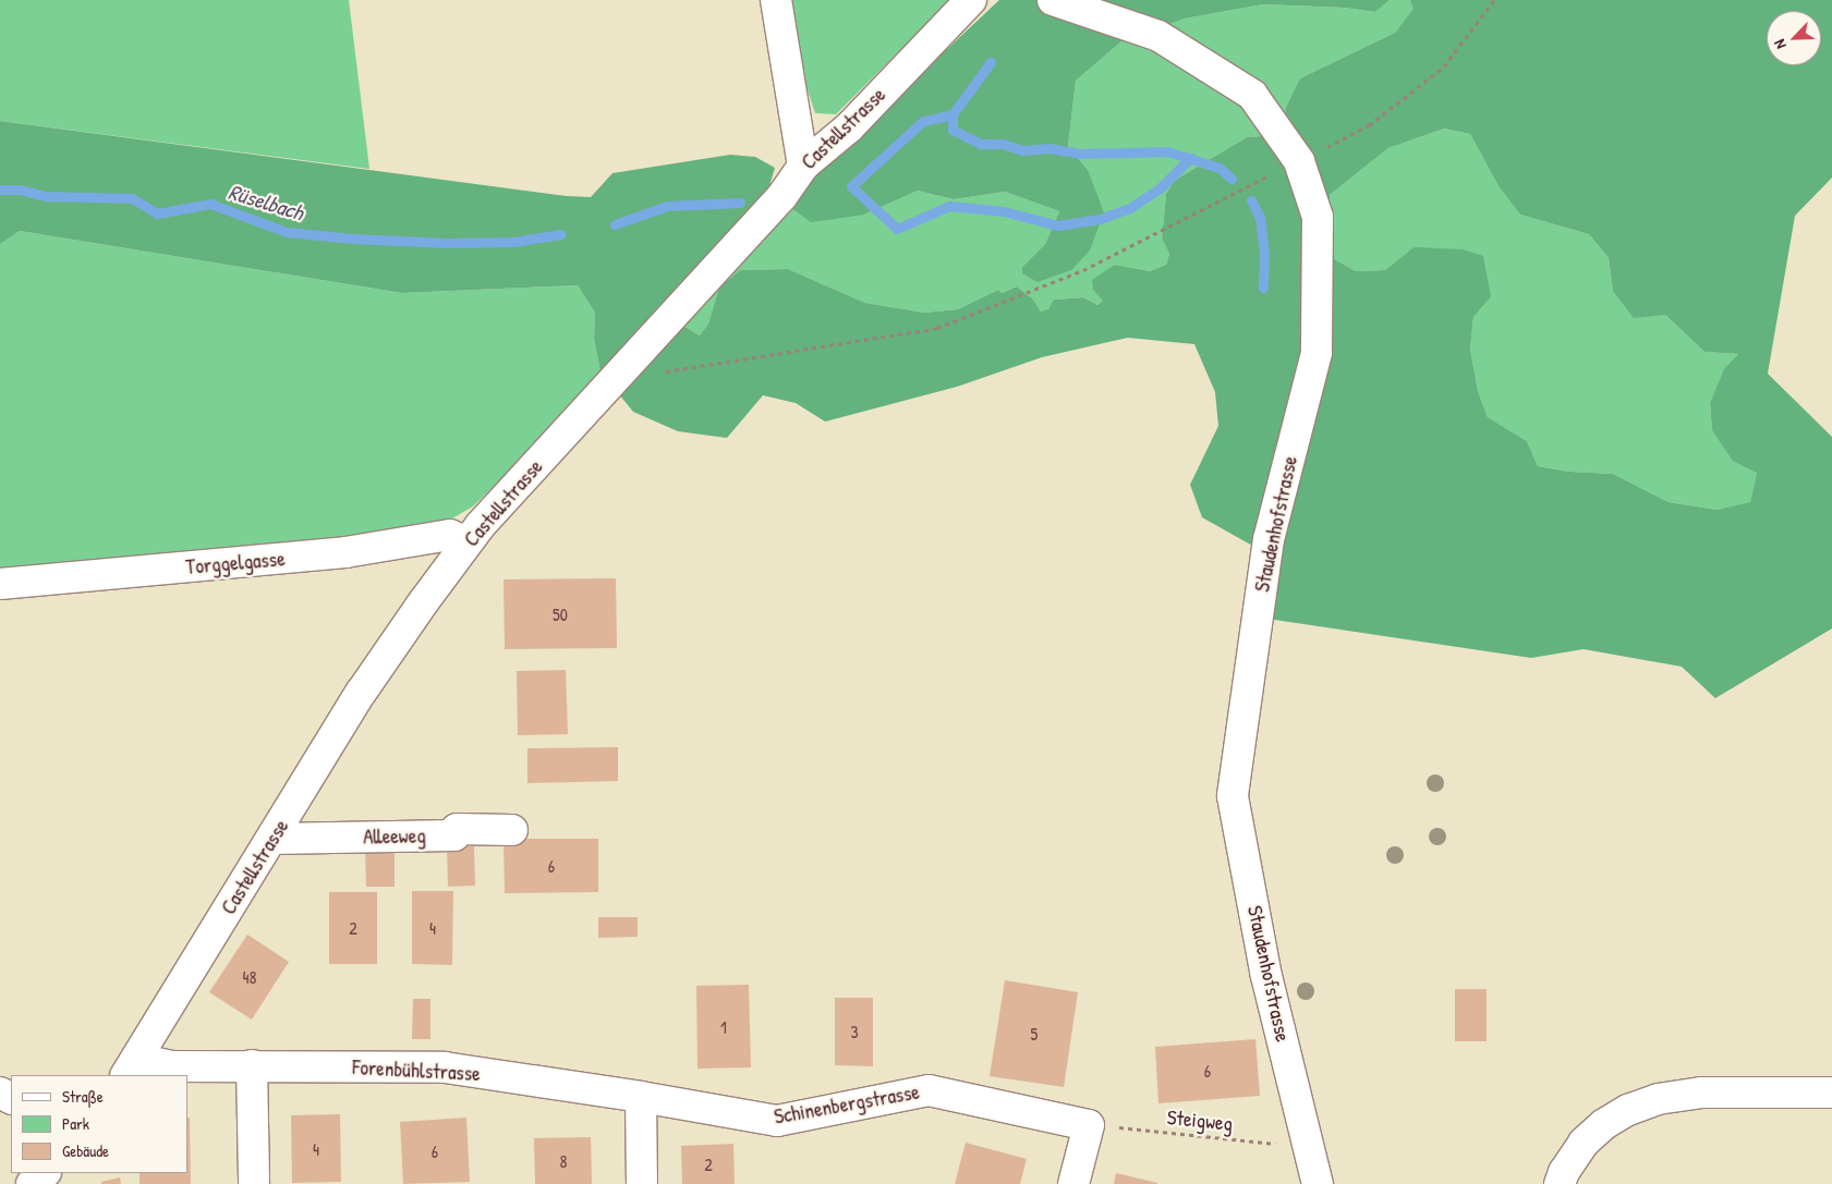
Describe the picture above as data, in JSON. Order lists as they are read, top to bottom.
{
  "streets": {
    "street": [
      "Castellstrasse",
      "Staudenhofstrasse",
      "Torggelgasse",
      "Alleeweg",
      "Forenbühlstrasse",
      "Schinenbergstrasse"
    ],
    "path": ["Steigweg"]
  },
  "crossings": [
    ["Castellstrasse", "Torggelgasse"],
    ["Castellstrasse", "Alleeweg"],
    ["Castellstrasse", "Forenbühlstrasse"],
    ["Staudenhofstrasse", "Steigweg"],
    ["Forenbühlstrasse", "Schinenbergstrasse"],
    ["Schinenbergstrasse", "Steigweg"]
  ],
  "water": ["Rüselbach"],
  "house_numbers": [
    "50",
    "6",
    "2",
    "4",
    "48",
    "1",
    "3",
    "5",
    "6",
    "4",
    "6",
    "8",
    "2"
  ],
  "legend": ["Straße", "Park", "Gebäude"],
  "north": "bottom left"
}
